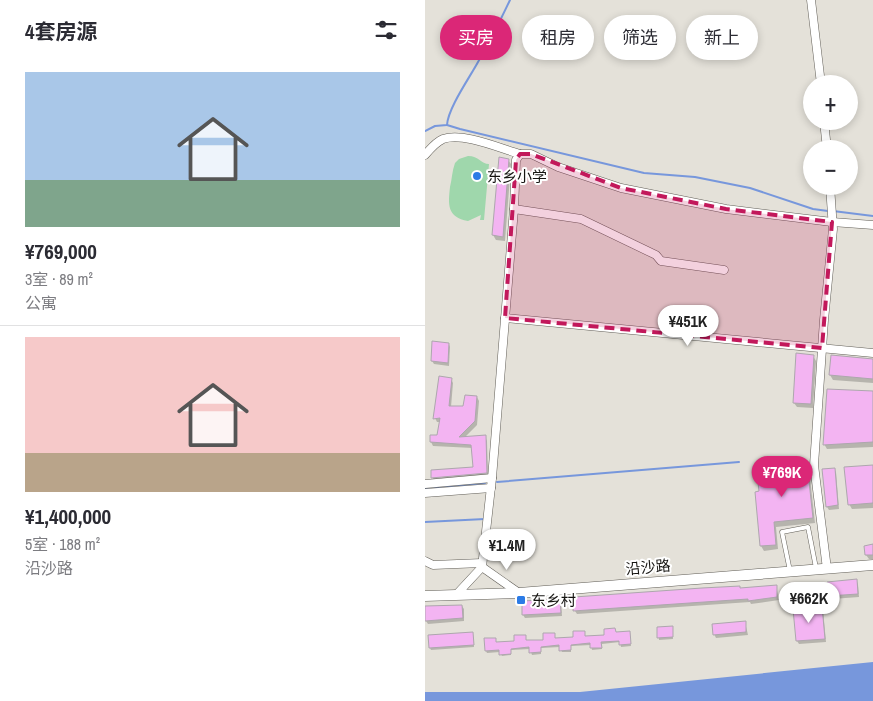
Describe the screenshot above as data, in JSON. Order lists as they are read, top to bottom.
{
  "streets": {
    "street": ["沿沙路"]
  },
  "places": {
    "other": ["东乡小学"],
    "transit": ["东乡村"]
  },
  "page": {
    "heading": "4套房源",
    "chip": [
      "买房",
      "租房",
      "筛选",
      "新上"
    ],
    "list": [
      {
        "name": "¥769,000",
        "note": "3室 · 89 m² · 公寓"
      },
      {
        "name": "¥1,400,000",
        "note": "5室 · 188 m² · 沿沙路"
      }
    ],
    "map_buttons": ["+", "−"],
    "price": [
      "¥451K",
      "¥769K",
      "¥1.4M",
      "¥662K"
    ]
  }
}
